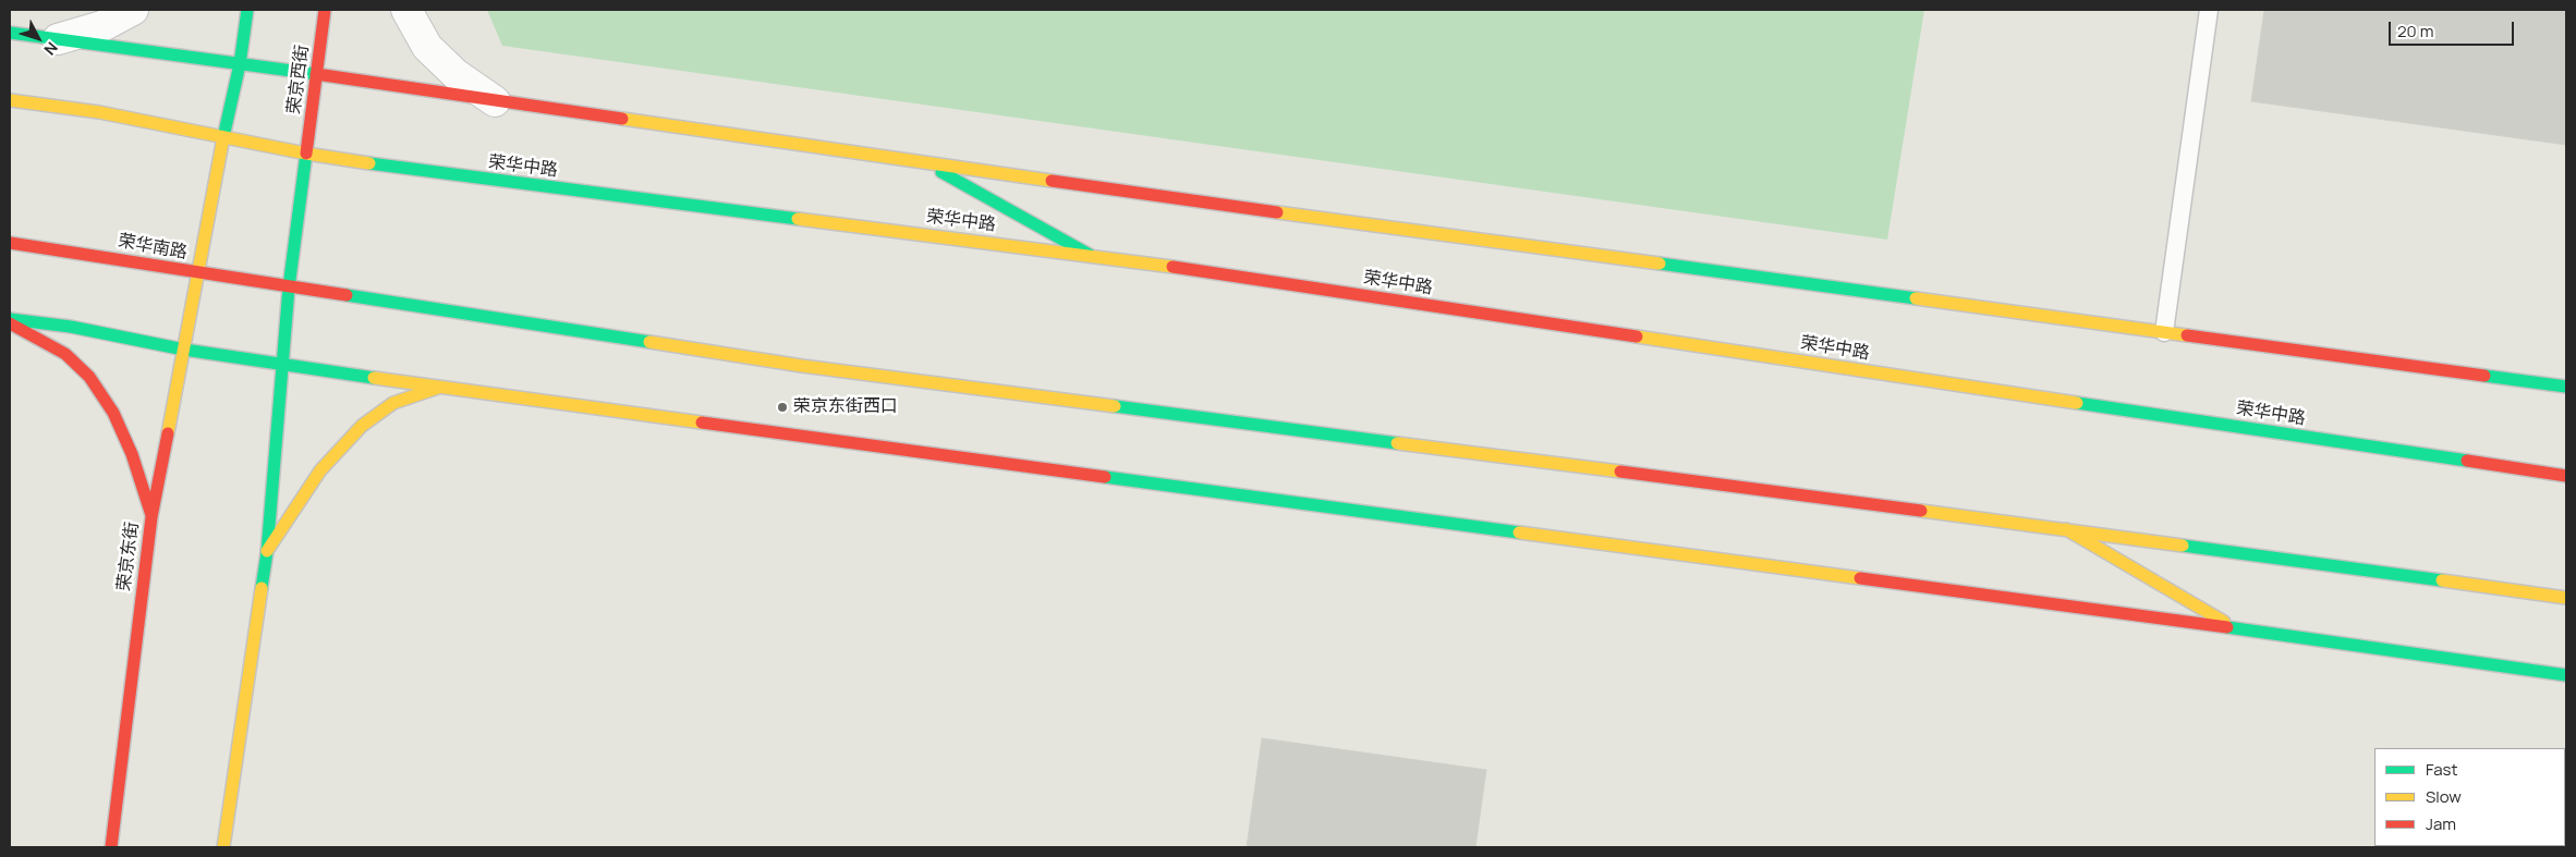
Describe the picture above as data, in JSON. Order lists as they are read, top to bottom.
{
  "streets": {
    "main road": [
      "荣京西街",
      "荣华中路",
      "荣华南路",
      "荣京东街"
    ]
  },
  "crossings": [
    ["荣京西街", "荣华中路"],
    ["荣京西街", "荣华南路"],
    ["荣华中路", "荣京东街"],
    ["荣华南路", "荣京东街"]
  ],
  "places": ["荣京东街西口"],
  "legend": ["Fast", "Slow", "Jam"],
  "scale_bar": "20 m",
  "north": "bottom right"
}
